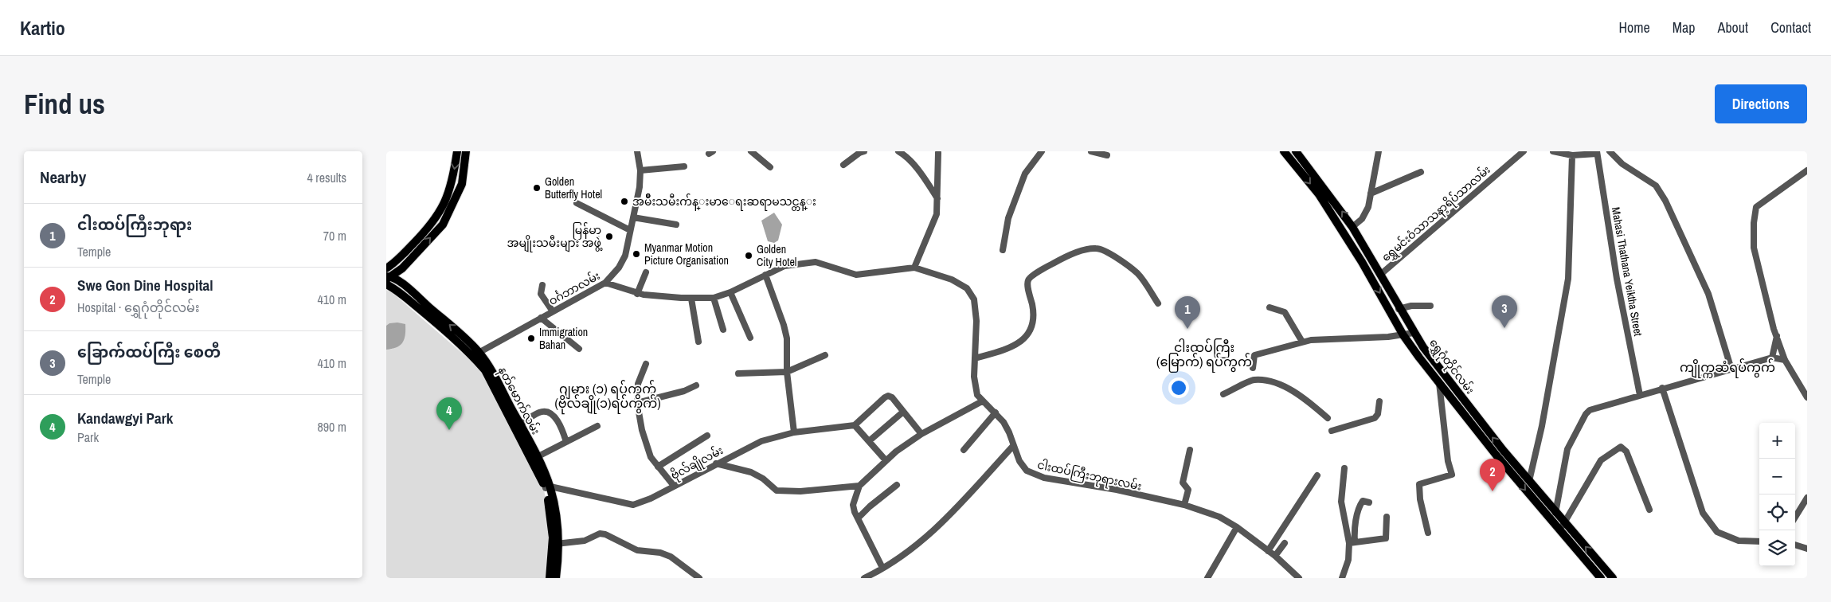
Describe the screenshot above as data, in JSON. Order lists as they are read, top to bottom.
{
  "streets": {
    "main road": ["ရွှေဂုံတိုင်လမ်း", "နတ်မောက်လမ်း"],
    "street": [
      "ရွှေမင်းဝံသာသနာ့ရိပ်သာလမ်း",
      "Mahasi Thathana Yeiktha Street",
      "ဝင်္ဂဘာလမ်း",
      "ဗိုလ်ချိုလမ်း",
      "ငါးထပ်ကြီးဘုရားလမ်း"
    ]
  },
  "crossings": [
    ["ရွှေမင်းဝံသာသနာ့ရိပ်သာလမ်း", "ရွှေဂုံတိုင်လမ်း"],
    ["ဝင်္ဂဘာလမ်း", "နတ်မောက်လမ်း"],
    ["နတ်မောက်လမ်း", "ဗိုလ်ချိုလမ်း"]
  ],
  "districts": ["ငါးထပ်ကြီး (မြောက်) ရပ်ကွက်", "ကျိုက္ကဆံရပ်ကွက်", "ဂျမား (၁) ရပ်ကွက် (ဗိုလ်ချို(၁)ရပ်ကွက်)"],
  "places": [
    "Golden Butterfly Hotel",
    "အမ်ိဳးသမီးက်န္းမာေရးဆရာမသင္တန္း",
    "မြန်မာ့ အမျိုးသမီးများ အဖွဲ့",
    "Myanmar Motion Picture Organisation",
    "Golden City Hotel",
    "Immigration Bahan"
  ],
  "page": {
    "header": "Kartio",
    "nav": [
      "Home",
      "Map",
      "About",
      "Contact"
    ],
    "buttons": "Directions",
    "title": "Find us",
    "heading": ["Nearby", "4 results"],
    "list": [
      {
        "mark": "1",
        "name": "ငါးထပ်ကြီးဘုရား",
        "note": "Temple",
        "value": "70 m"
      },
      {
        "mark": "2",
        "name": "Swe Gon Dine Hospital",
        "note": "Hospital · ရွှေဂုံတိုင်လမ်း",
        "value": "410 m"
      },
      {
        "mark": "3",
        "name": "ခြောက်ထပ်ကြီး စေတီ",
        "note": "Temple",
        "value": "410 m"
      },
      {
        "mark": "4",
        "name": "Kandawgyi Park",
        "note": "Park",
        "value": "890 m"
      }
    ],
    "pins": [
      "3",
      "1",
      "4",
      "2"
    ],
    "map_buttons": ["+", "−"]
  }
}
